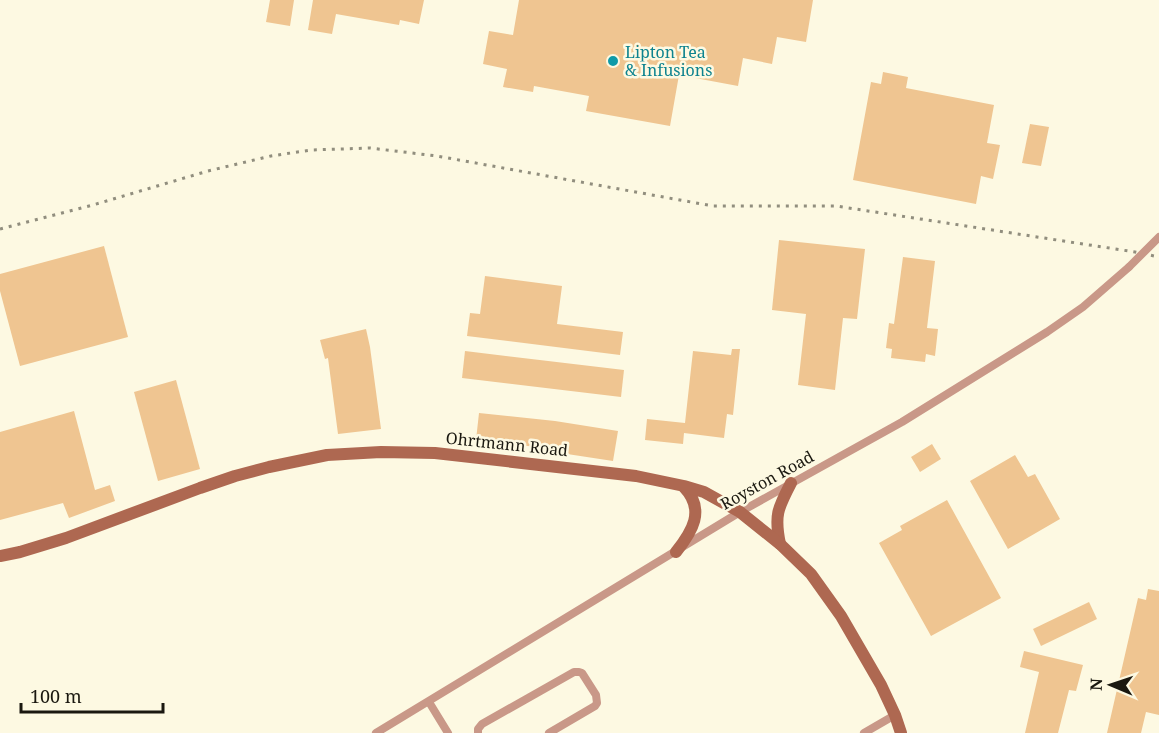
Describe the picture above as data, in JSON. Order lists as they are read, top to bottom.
{
  "streets": {
    "main road": ["Ohrtmann Road"],
    "street": ["Royston Road"]
  },
  "crossings": [
    ["Ohrtmann Road", "Royston Road"]
  ],
  "places": ["Lipton Tea & Infusions"],
  "scale_bar": "100 m",
  "north": "left"
}
